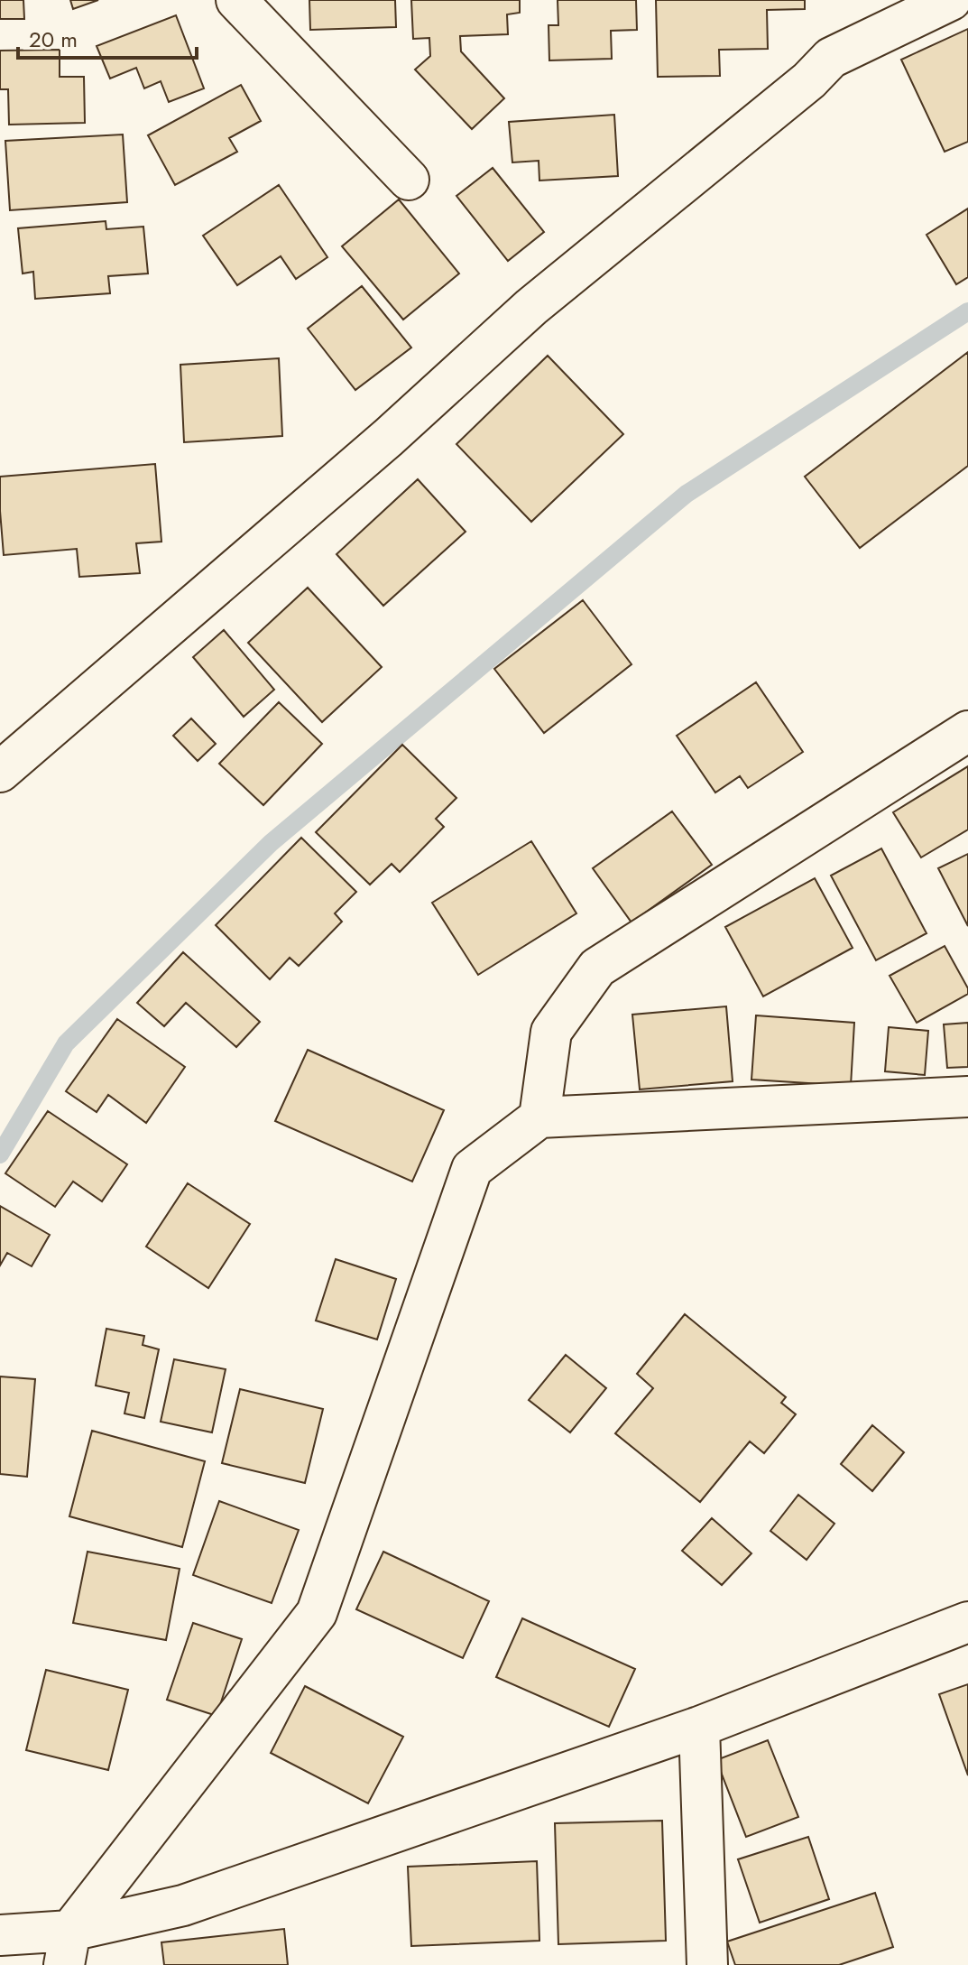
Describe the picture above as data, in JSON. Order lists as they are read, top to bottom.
{
  "scale_bar": "20 m"
}
